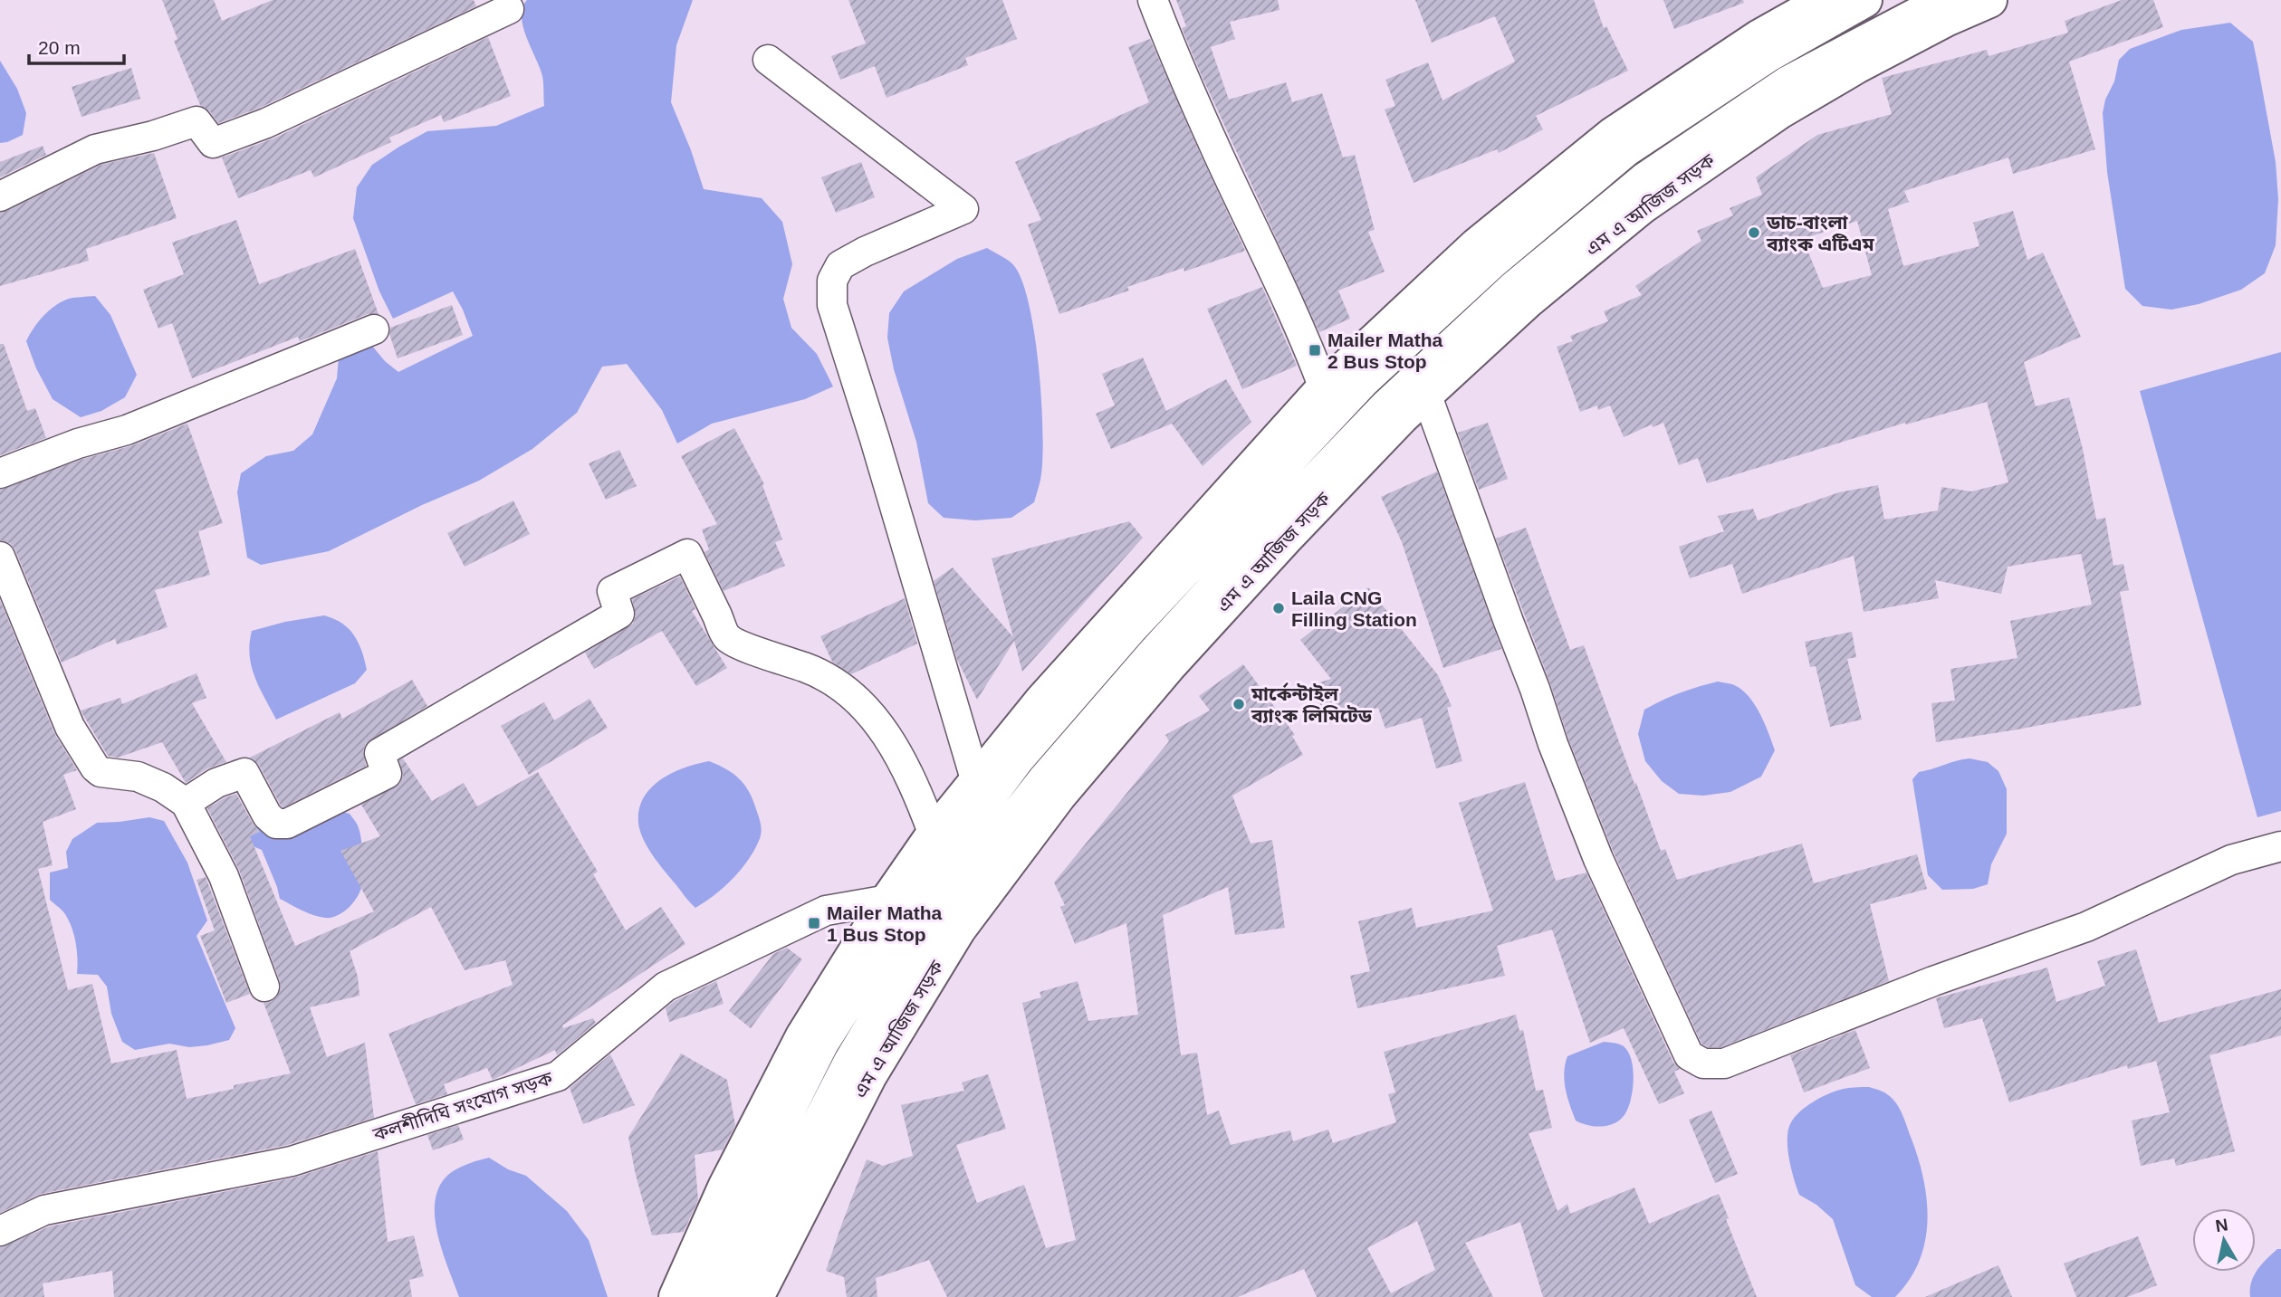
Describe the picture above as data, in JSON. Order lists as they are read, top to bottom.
{
  "streets": {
    "main road": ["এম এ আজিজ সড়ক"],
    "street": ["কলশীদিঘি সংযোগ সড়ক"]
  },
  "places": {
    "other": ["ডাচ-বাংলা ব্যাংক এটিএম", "Laila CNG Filling Station", "মার্কেন্টাইল ব্যাংক লিমিটেড"],
    "transit": ["Mailer Matha 2 Bus Stop", "Mailer Matha 1 Bus Stop"]
  },
  "scale_bar": "20 m",
  "north": "top"
}
